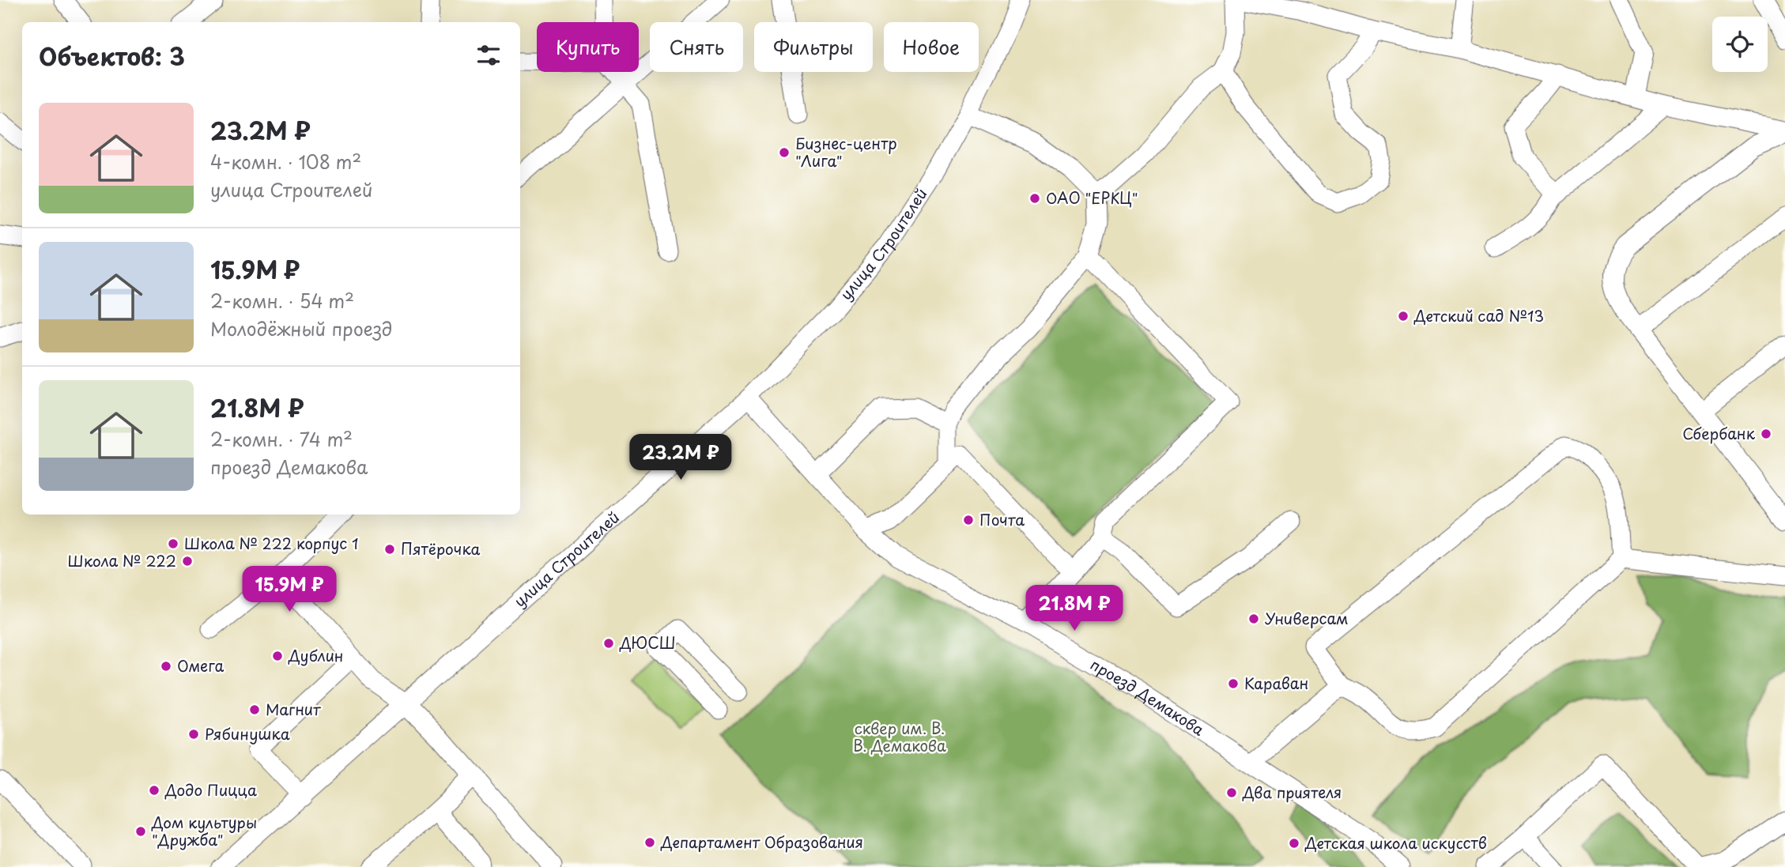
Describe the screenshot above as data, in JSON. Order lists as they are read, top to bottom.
{
  "streets": {
    "street": ["улица Строителей", "проезд Демакова"]
  },
  "crossings": [
    ["улица Строителей", "проезд Демакова"]
  ],
  "parks": ["сквер им. В. В. Демакова"],
  "places": [
    "Бизнес-центр \"Лига\"",
    "ОАО \"ЕРКЦ\"",
    "Детский сад №13",
    "Сбербанк",
    "Почта",
    "Школа № 222 корпус 1",
    "Пятёрочка",
    "Школа № 222",
    "Универсам",
    "ДЮСШ",
    "Дублин",
    "Омега",
    "Караван",
    "Магнит",
    "Рябинушка",
    "Додо Пицца",
    "Два приятеля",
    "Дом культуры \"Дружба\"",
    "Департамент Образования",
    "Детская школа искусств"
  ],
  "page": {
    "chip": [
      "Купить",
      "Снять",
      "Фильтры",
      "Новое"
    ],
    "heading": "Объектов: 3",
    "list": [
      {
        "name": "23.2M ₽",
        "note": "4-комн. · 108 m² · улица Строителей"
      },
      {
        "name": "15.9M ₽",
        "note": "2-комн. · 54 m² · Молодёжный проезд"
      },
      {
        "name": "21.8M ₽",
        "note": "2-комн. · 74 m² · проезд Демакова"
      }
    ],
    "price": ["23.2M ₽", "15.9M ₽", "21.8M ₽"]
  }
}
